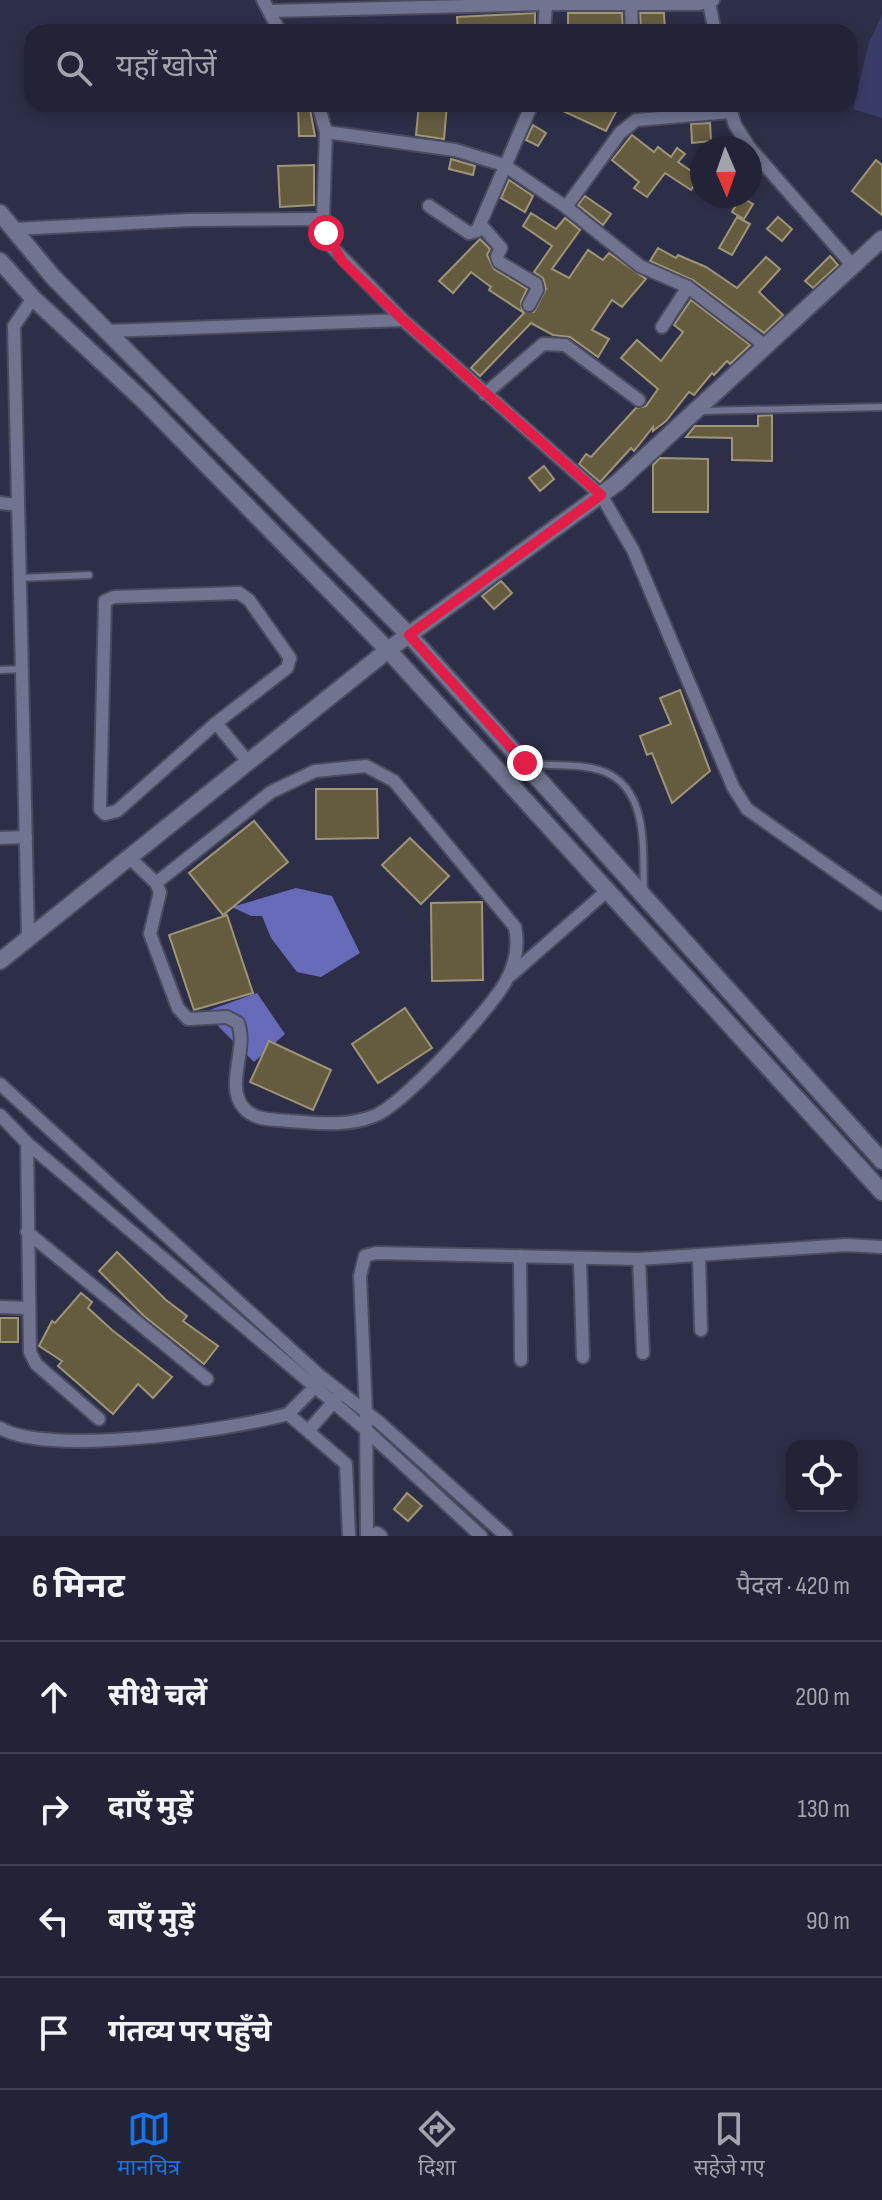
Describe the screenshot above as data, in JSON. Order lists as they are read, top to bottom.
{
  "north": "bottom",
  "page": {
    "search": "यहाँ खोजें",
    "heading": ["6 मिनट", "पैदल · 420 m"],
    "list": [
      ["सीधे चलें", "200 m"],
      ["दाएँ मुड़ें", "130 m"],
      ["बाएँ मुड़ें", "90 m"],
      "गंतव्य पर पहुँचे"
    ],
    "nav": ["मानचित्र", "दिशा", "सहेजे गए"]
  }
}
